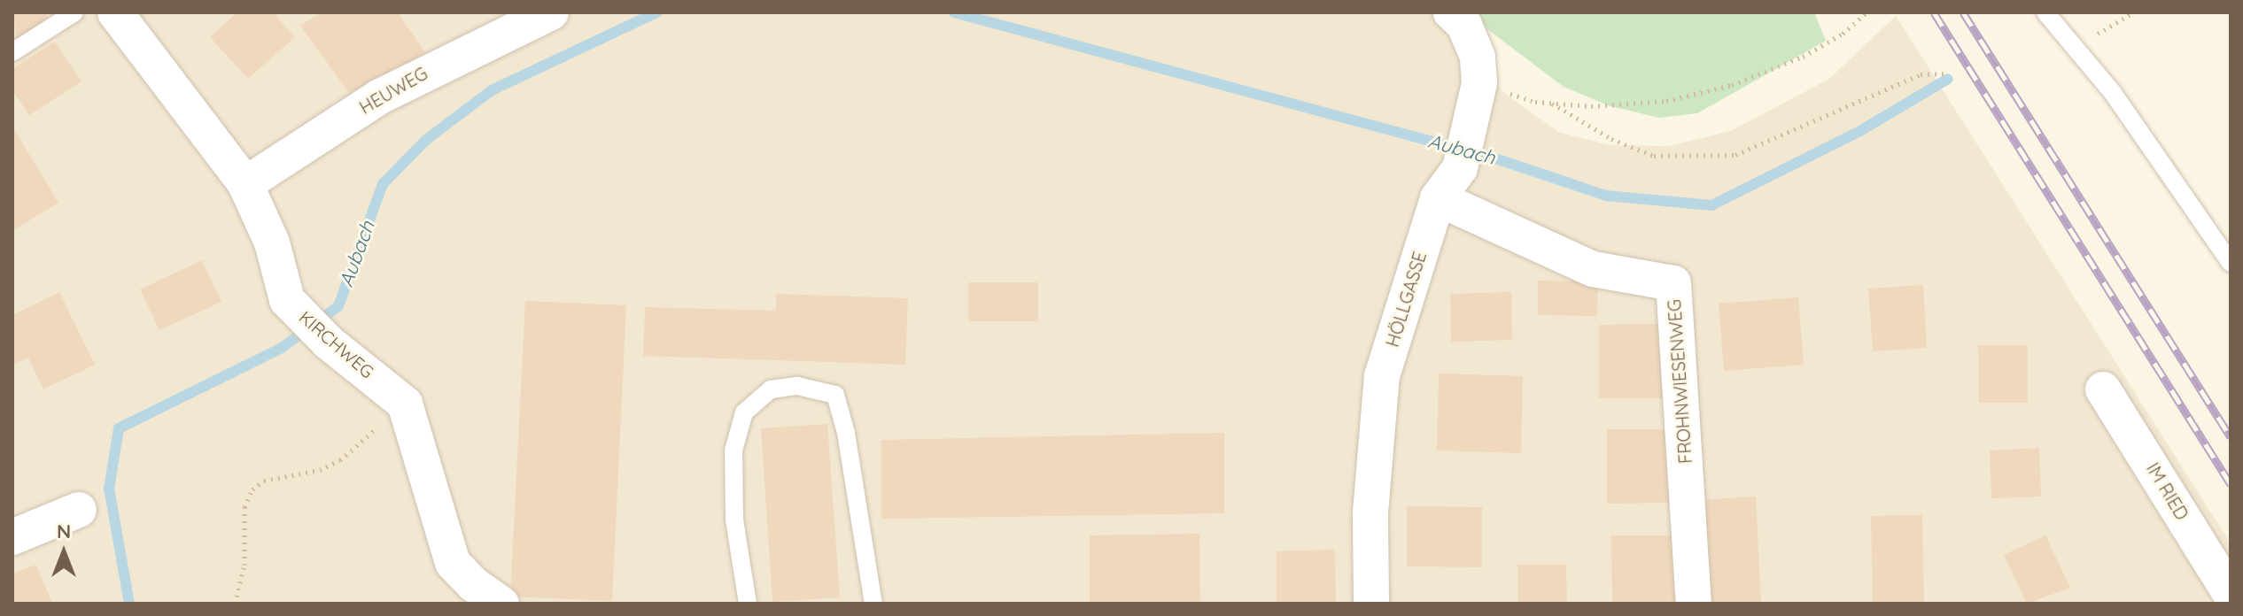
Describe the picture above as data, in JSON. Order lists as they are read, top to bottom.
{
  "streets": {
    "street": [
      "HEUWEG",
      "HÖLLGASSE",
      "KIRCHWEG",
      "FROHNWIESENWEG",
      "IM RIED"
    ]
  },
  "crossings": [
    ["HEUWEG", "KIRCHWEG"],
    ["HÖLLGASSE", "FROHNWIESENWEG"]
  ],
  "water": ["Aubach"],
  "north": "top"
}
